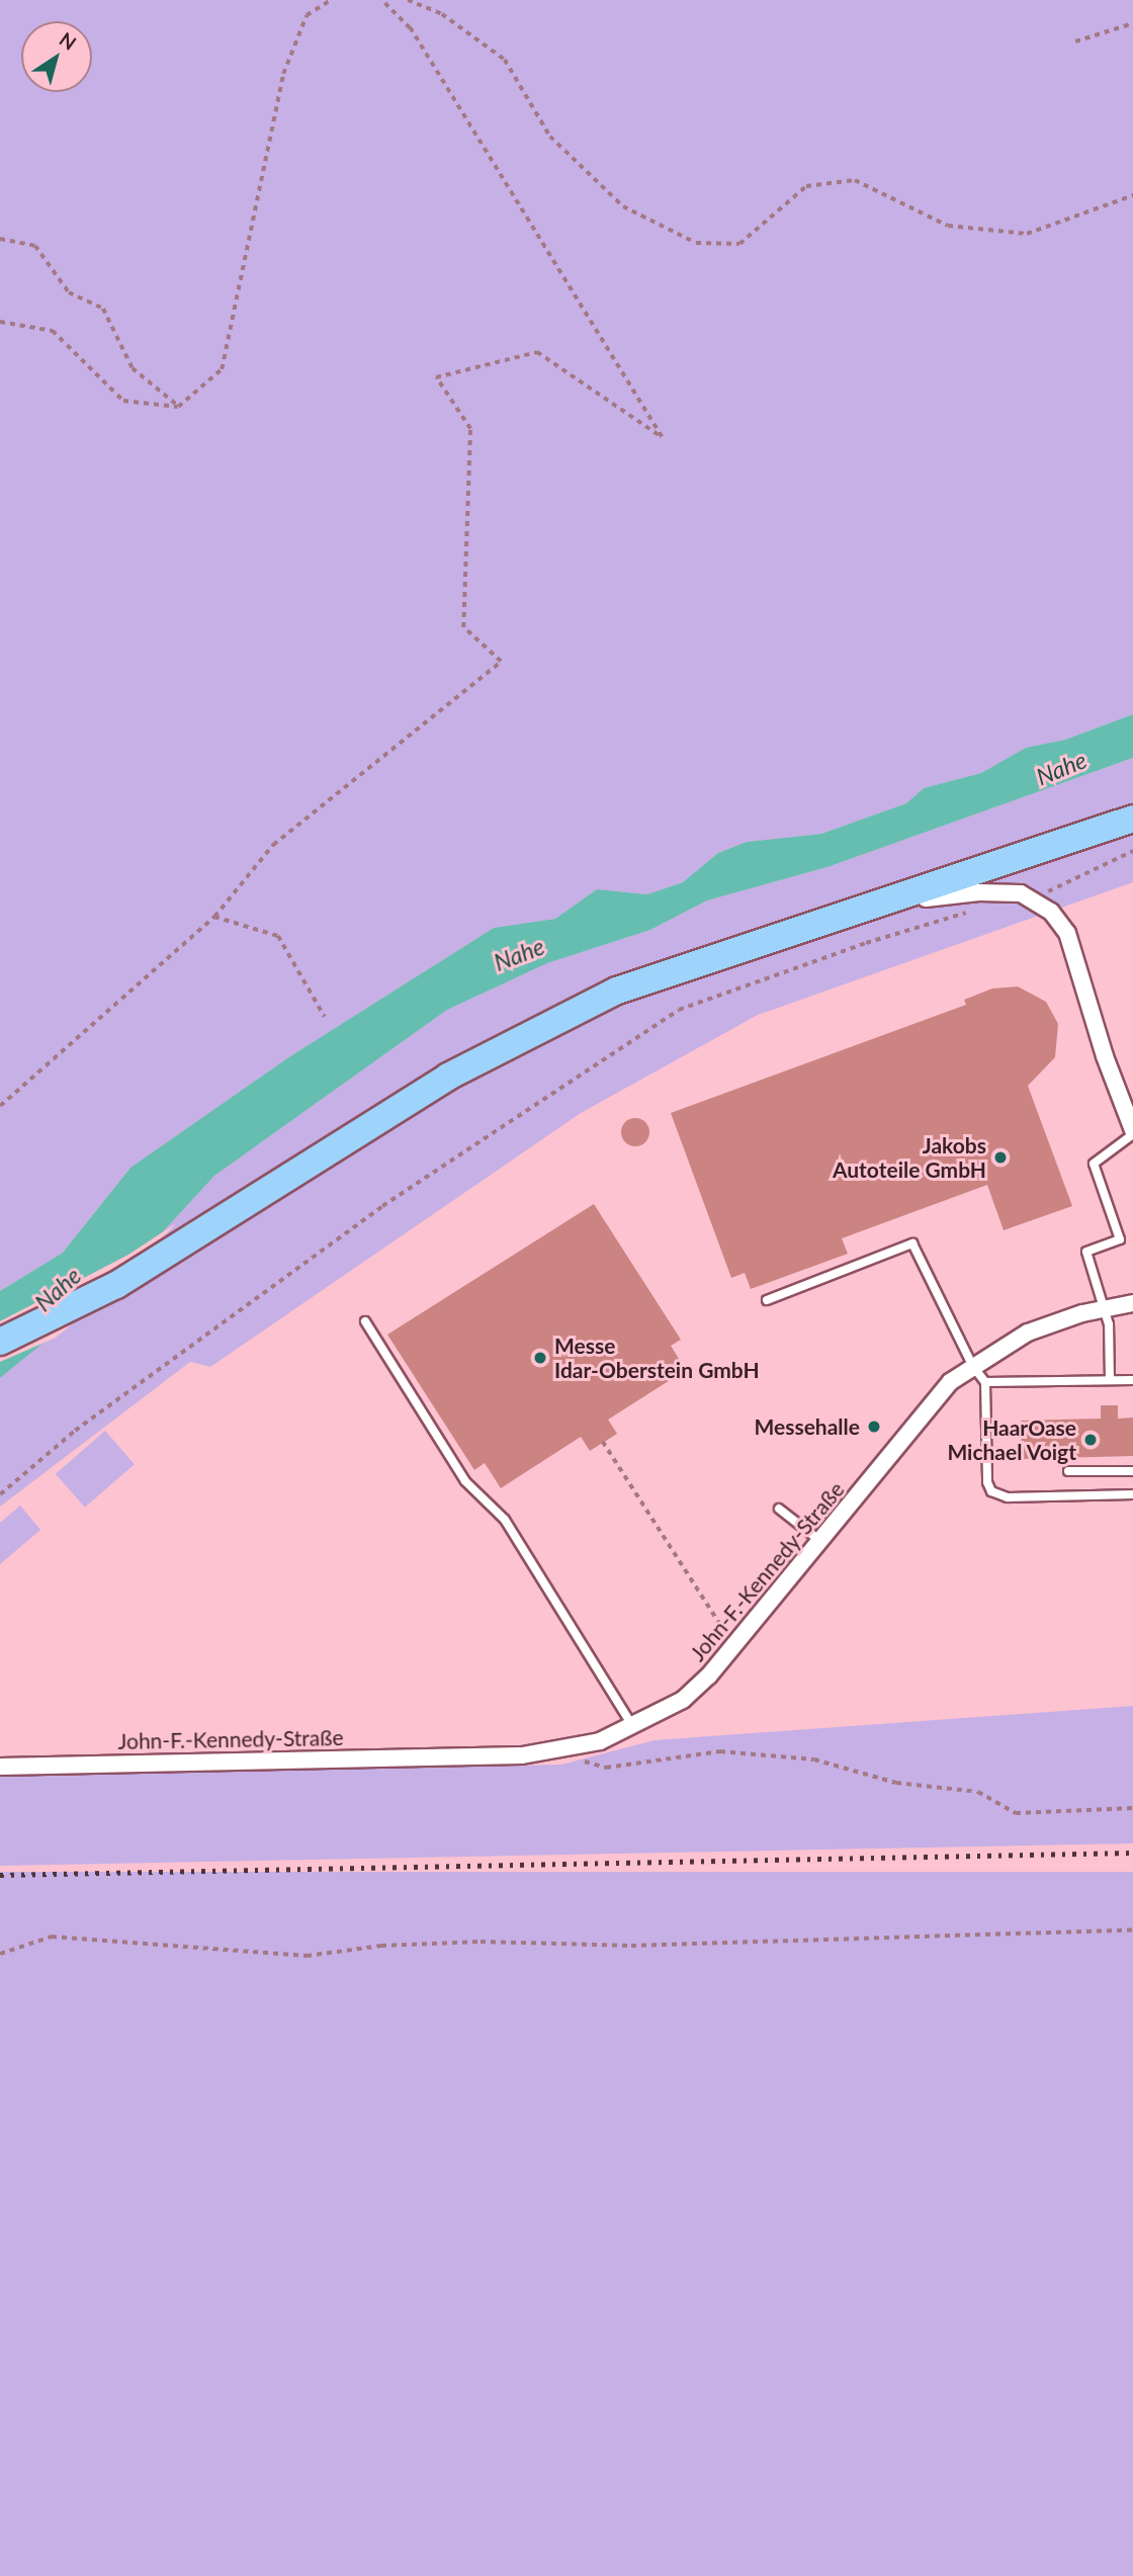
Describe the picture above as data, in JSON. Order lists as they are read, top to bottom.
{
  "streets": {
    "street": ["John-F.-Kennedy-Straße"]
  },
  "water": ["Nahe"],
  "places": [
    "Jakobs Autoteile GmbH",
    "Messe Idar-Oberstein GmbH",
    "Messehalle",
    "HaarOase Michael Voigt"
  ],
  "north": "top right"
}
